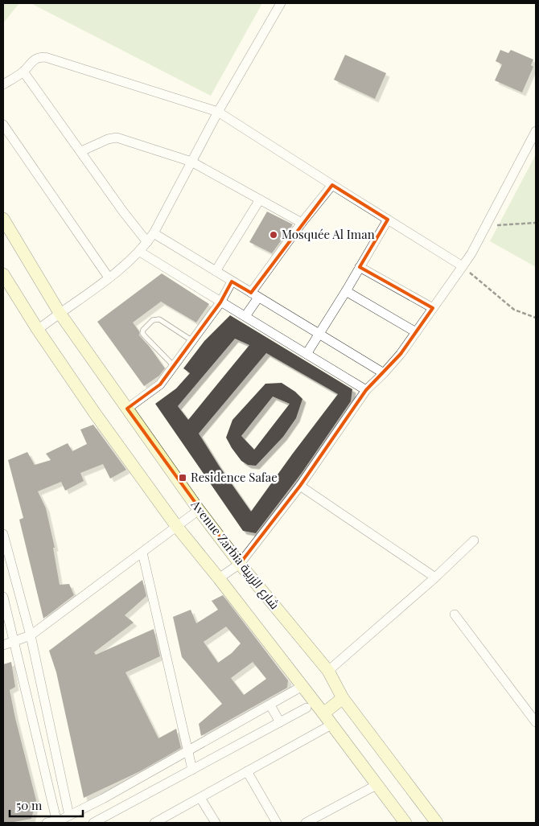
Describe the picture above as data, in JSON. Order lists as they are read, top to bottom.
{
  "streets": {
    "main road": ["Avenue Zarbia شارع الزربية"]
  },
  "places": {
    "other": ["Mosquée Al Iman"],
    "transit": ["Residence Safae"]
  },
  "scale_bar": "50 m"
}
